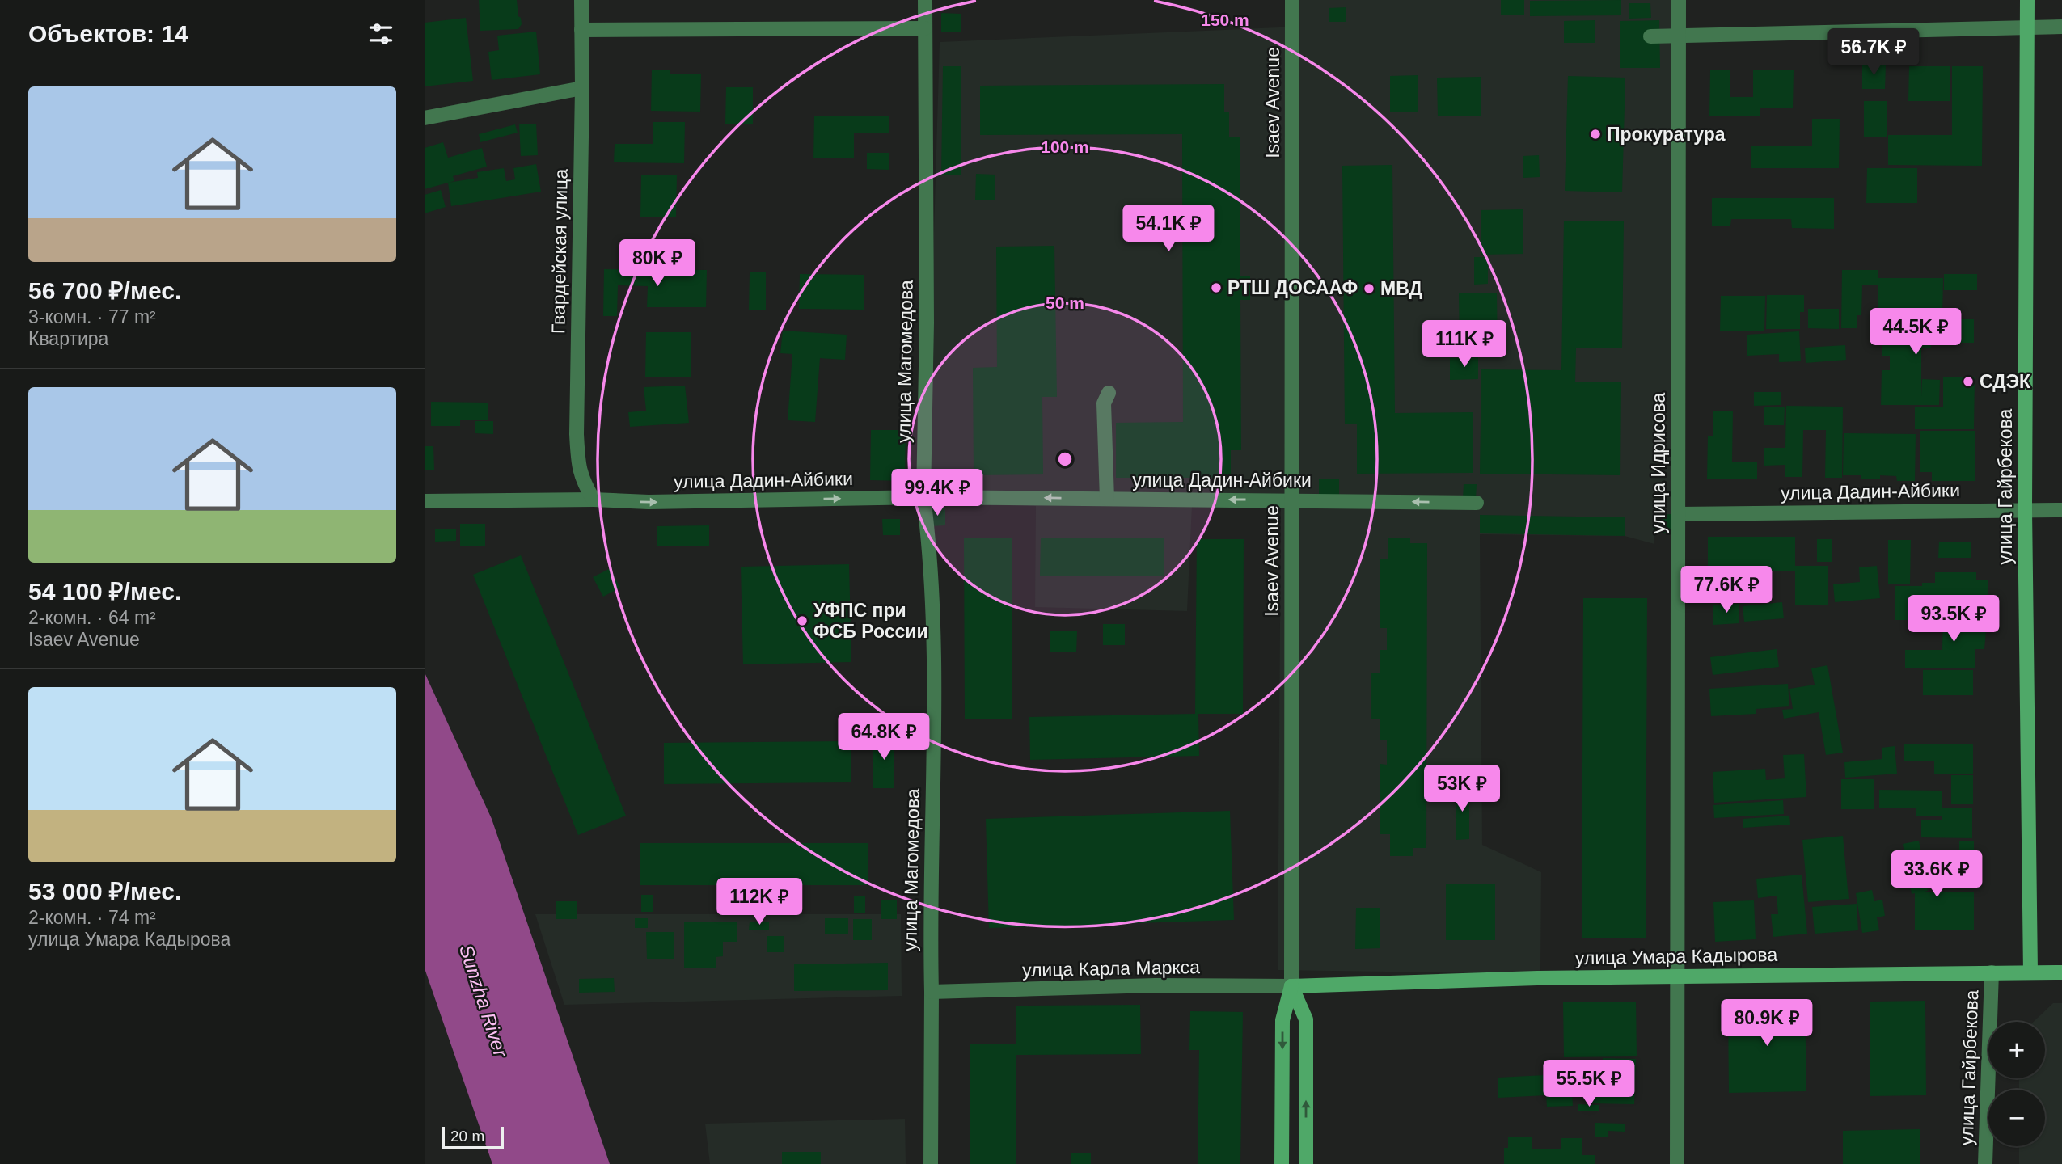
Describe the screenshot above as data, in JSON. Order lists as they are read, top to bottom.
{
  "streets": {
    "main road": ["улица Гайрбекова", "улица Умара Кадырова"],
    "street": [
      "Isaev Avenue",
      "Гвардейская улица",
      "улица Магомедова",
      "улица Идрисова",
      "улица Дадин-Айбики",
      "улица Карла Маркса"
    ]
  },
  "crossings": [
    ["Isaev Avenue", "улица Дадин-Айбики"],
    ["Isaev Avenue", "улица Умара Кадырова"],
    ["Isaev Avenue", "улица Карла Маркса"],
    ["Гвардейская улица", "улица Дадин-Айбики"],
    ["улица Магомедова", "улица Дадин-Айбики"],
    ["улица Магомедова", "улица Карла Маркса"],
    ["улица Идрисова", "улица Дадин-Айбики"],
    ["улица Идрисова", "улица Умара Кадырова"],
    ["улица Дадин-Айбики", "улица Гайрбекова"],
    ["улица Гайрбекова", "улица Умара Кадырова"],
    ["улица Умара Кадырова", "улица Карла Маркса"]
  ],
  "water": ["Sunzha River"],
  "places": [
    "Прокуратура",
    "РТШ ДОСААФ",
    "МВД",
    "СДЭК",
    "УФПС при ФСБ России"
  ],
  "scale_bar": "20 m",
  "page": {
    "heading": "Объектов: 14",
    "price": [
      "56.7K ₽",
      "54.1K ₽",
      "80K ₽",
      "44.5K ₽",
      "111K ₽",
      "99.4K ₽",
      "77.6K ₽",
      "93.5K ₽",
      "64.8K ₽",
      "53K ₽",
      "33.6K ₽",
      "112K ₽",
      "80.9K ₽",
      "55.5K ₽"
    ],
    "list": [
      {
        "name": "56 700 ₽/мес.",
        "note": "3-комн. · 77 m² · Квартира"
      },
      {
        "name": "54 100 ₽/мес.",
        "note": "2-комн. · 64 m² · Isaev Avenue"
      },
      {
        "name": "53 000 ₽/мес.",
        "note": "2-комн. · 74 m² · улица Умара Кадырова"
      }
    ],
    "map_buttons": ["+", "−"],
    "scale": "20 m"
  },
  "rings": ["150 m", "100 m", "50 m"]
}
